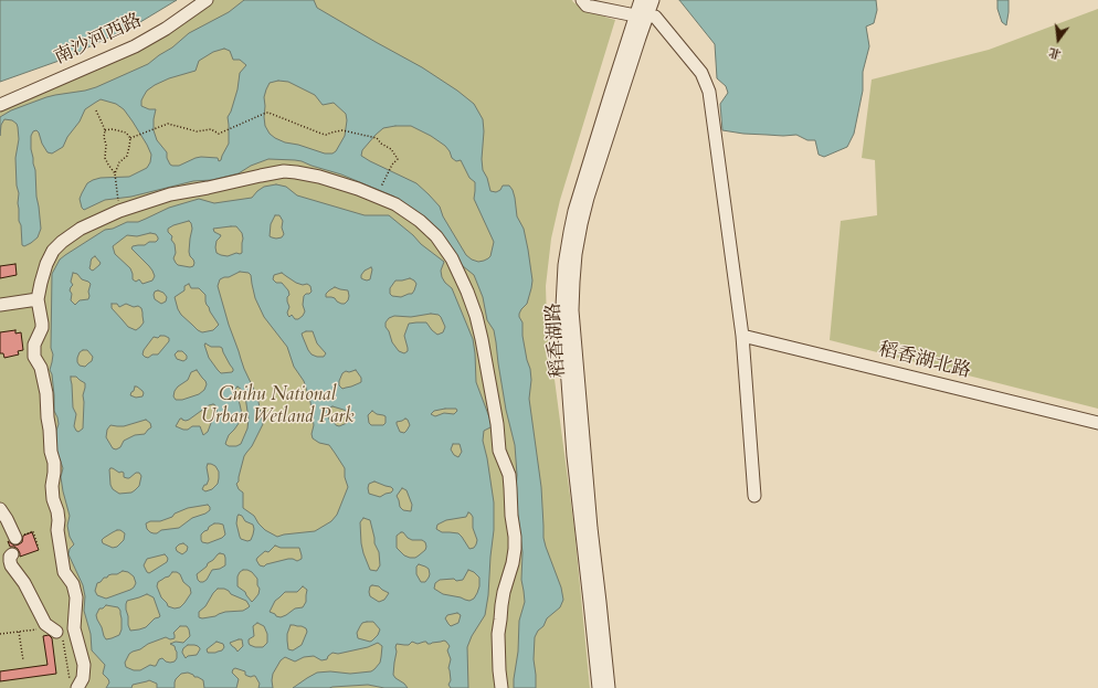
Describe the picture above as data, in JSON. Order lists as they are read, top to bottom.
{
  "streets": {
    "street": ["南沙河西路", "稻香湖路", "稻香湖北路"]
  },
  "parks": ["Cuihu National Urban Wetland Park"],
  "north": "bottom"
}
